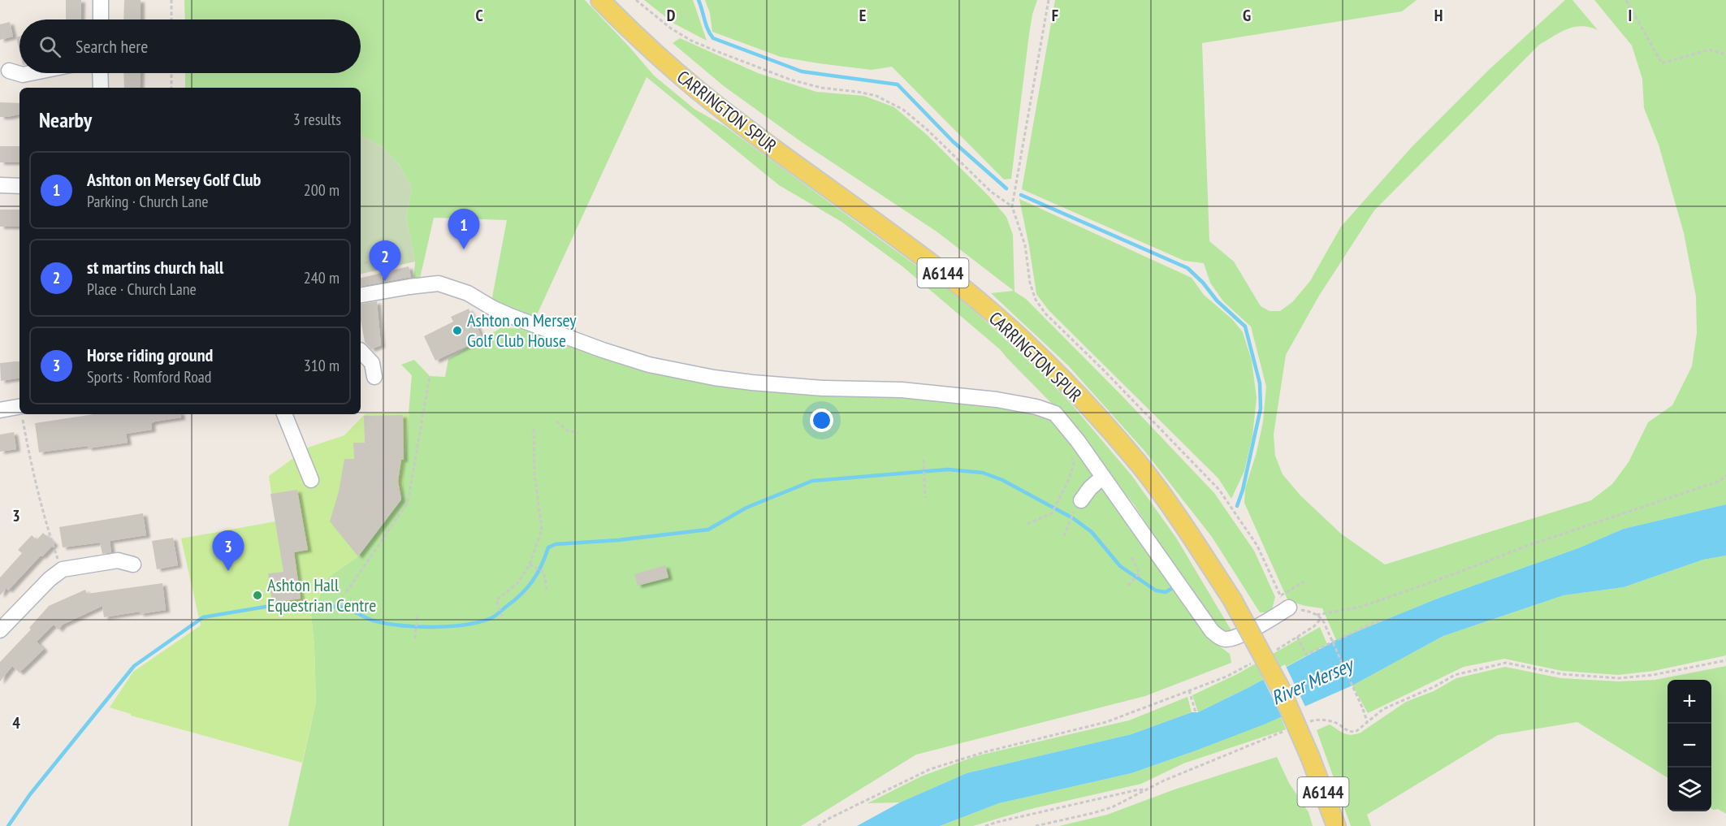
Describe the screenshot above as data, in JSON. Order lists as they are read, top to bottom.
{
  "streets": {
    "main road": ["CARRINGTON SPUR", "A6144"]
  },
  "water": ["River Mersey"],
  "places": ["Ashton on Mersey Golf Club House", "Ashton Hall Equestrian Centre"],
  "page": {
    "search": "Search here",
    "heading": ["Nearby", "3 results"],
    "list": [
      {
        "mark": "1",
        "name": "Ashton on Mersey Golf Club",
        "note": "Parking · Church Lane",
        "value": "200 m"
      },
      {
        "mark": "2",
        "name": "st martins church hall",
        "note": "Place · Church Lane",
        "value": "240 m"
      },
      {
        "mark": "3",
        "name": "Horse riding ground",
        "note": "Sports · Romford Road",
        "value": "310 m"
      }
    ],
    "pins": ["1", "2", "3"],
    "map_buttons": ["+", "−"]
  },
  "grid": {
    "columns": [
      "C",
      "D",
      "E",
      "F",
      "G",
      "H",
      "I"
    ],
    "rows": ["3", "4"]
  }
}
